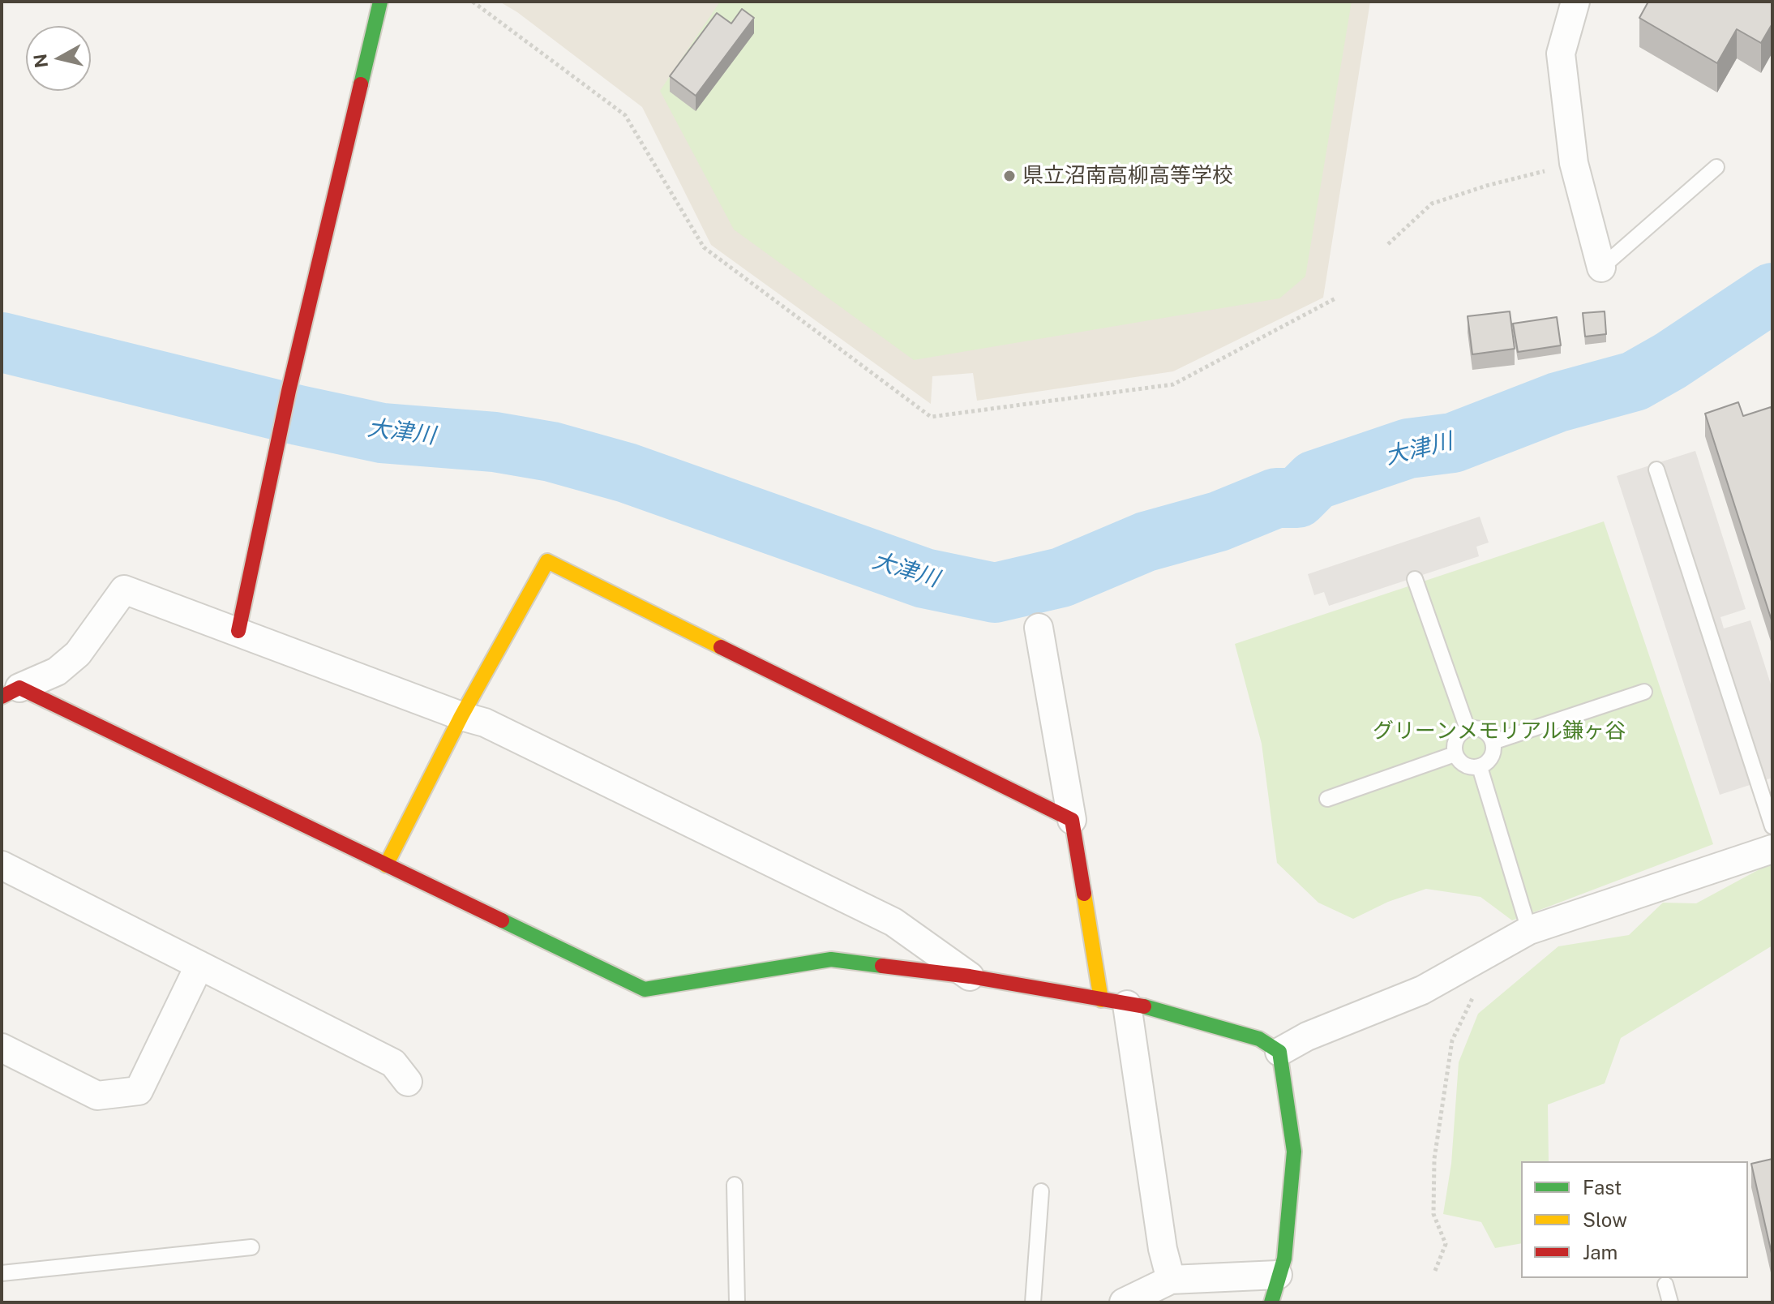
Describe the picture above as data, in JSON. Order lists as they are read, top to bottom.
{
  "water": ["大津川"],
  "parks": ["グリーンメモリアル鎌ヶ谷"],
  "places": ["県立沼南高柳高等学校"],
  "legend": ["Fast", "Slow", "Jam"],
  "north": "left"
}
